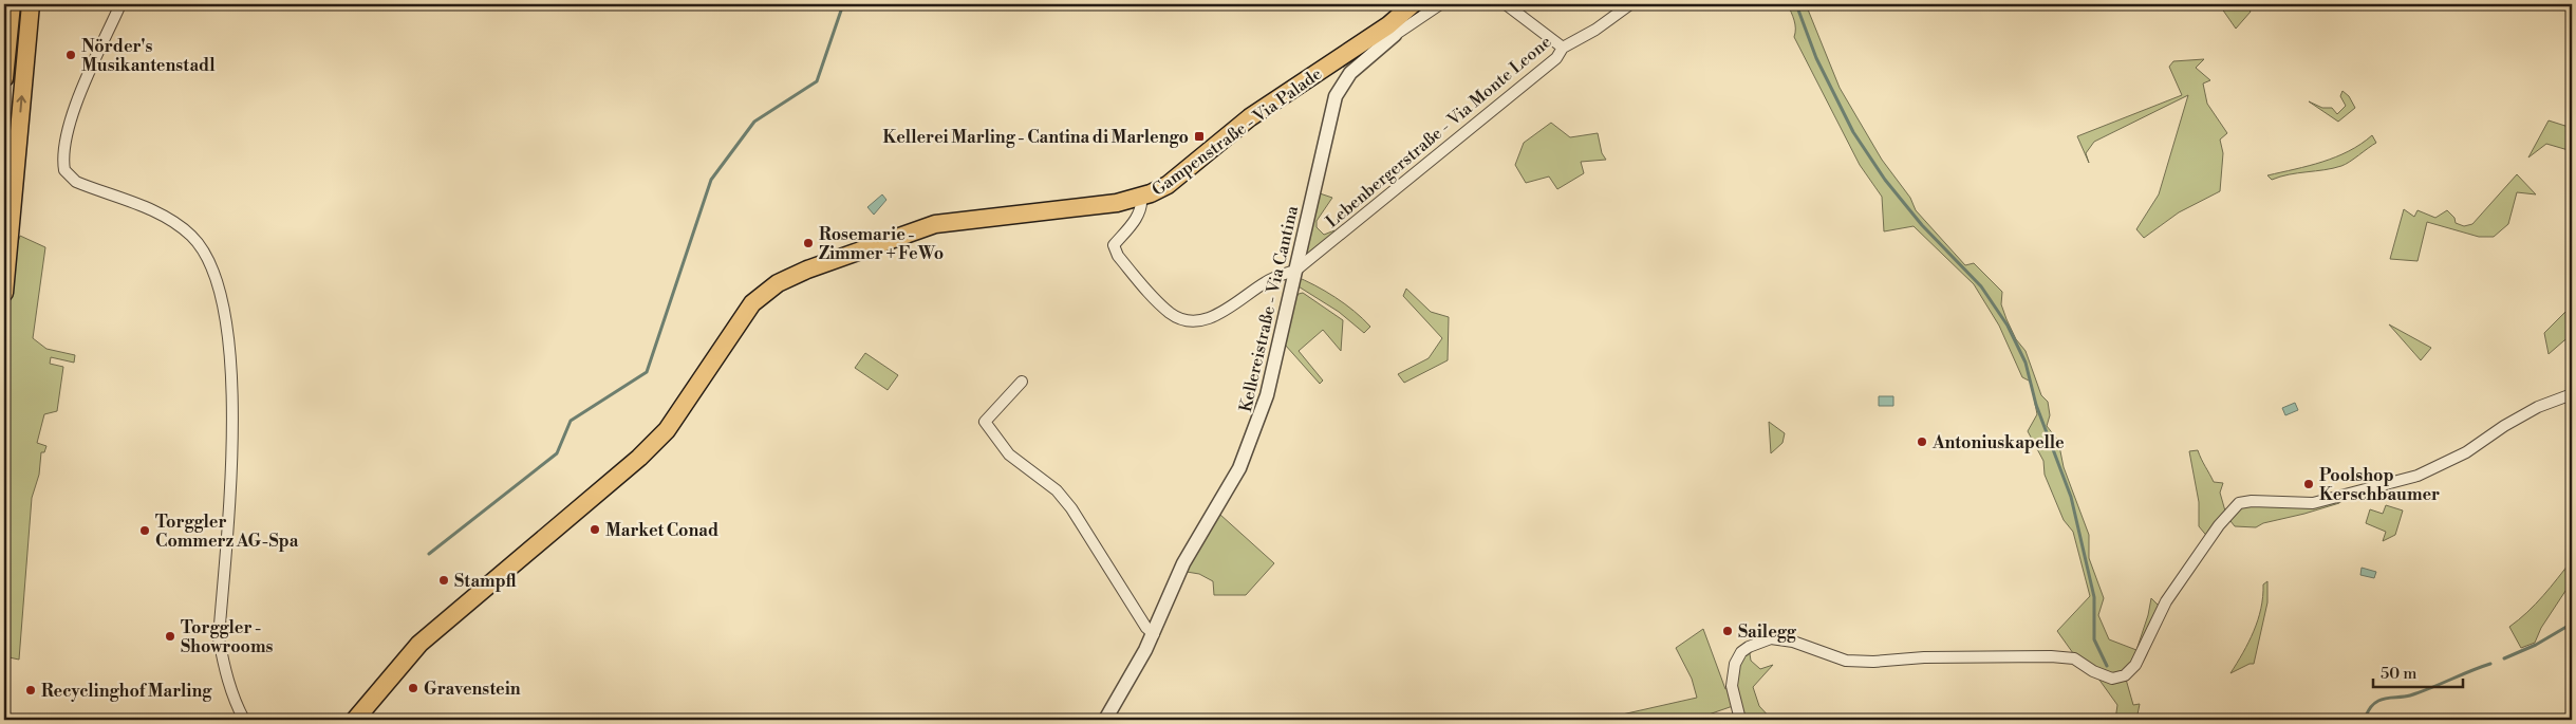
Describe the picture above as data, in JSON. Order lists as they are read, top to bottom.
{
  "streets": {
    "main road": ["Gampenstraße - Via Palade"],
    "street": ["Lebenbergerstraße - Via Monte Leone", "Kellereistraße - Via Cantina"]
  },
  "crossings": [
    ["Gampenstraße - Via Palade", "Lebenbergerstraße - Via Monte Leone"],
    ["Gampenstraße - Via Palade", "Kellereistraße - Via Cantina"],
    ["Lebenbergerstraße - Via Monte Leone", "Kellereistraße - Via Cantina"]
  ],
  "places": {
    "other": [
      "Nörder's Musikantenstadl",
      "Rosemarie - Zimmer + FeWo",
      "Antoniuskapelle",
      "Poolshop Kerschbaumer",
      "Market Conad",
      "Torggler Commerz AG-Spa",
      "Stampfl",
      "Sailegg",
      "Torggler - Showrooms",
      "Gravenstein",
      "Recyclinghof Marling"
    ],
    "transit": ["Kellerei Marling - Cantina di Marlengo"]
  },
  "scale_bar": "50 m"
}
